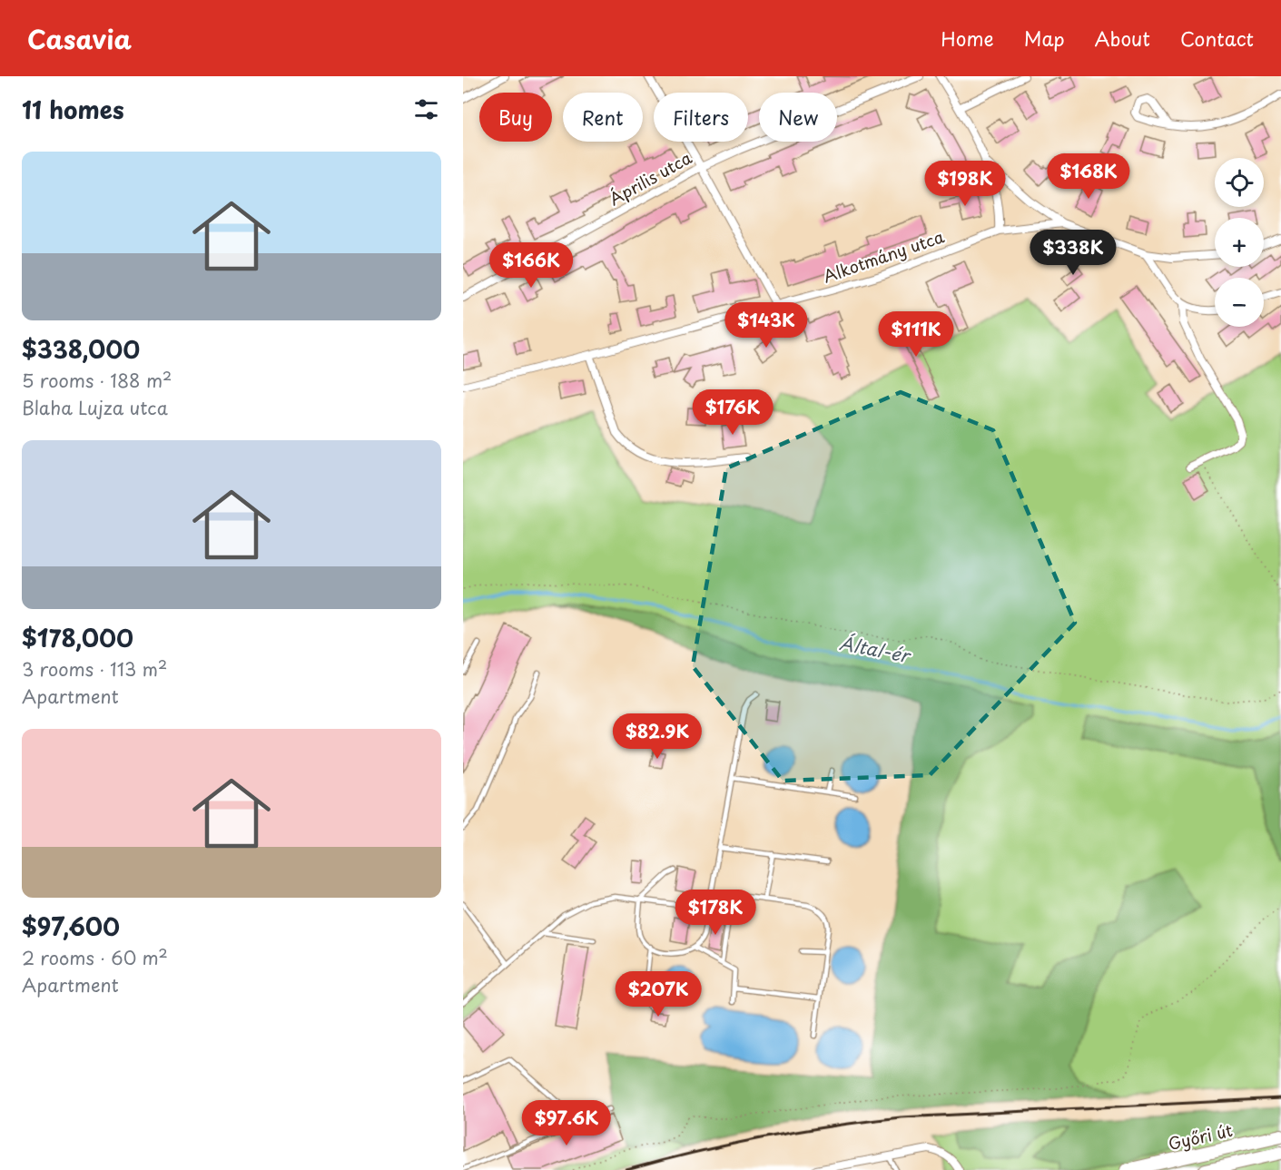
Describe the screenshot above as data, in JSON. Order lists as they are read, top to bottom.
{
  "streets": {
    "main road": ["Győri út"],
    "street": ["Április utca", "Alkotmány utca"]
  },
  "water": ["Által-ér"],
  "page": {
    "header": "Casavia",
    "nav": [
      "Home",
      "Map",
      "About",
      "Contact"
    ],
    "heading": "11 homes",
    "chip": [
      "Buy",
      "Rent",
      "Filters",
      "New"
    ],
    "list": [
      {
        "name": "$338,000",
        "note": "5 rooms · 188 m² · Blaha Lujza utca"
      },
      {
        "name": "$178,000",
        "note": "3 rooms · 113 m² · Apartment"
      },
      {
        "name": "$97,600",
        "note": "2 rooms · 60 m² · Apartment"
      }
    ],
    "price": [
      "$168K",
      "$198K",
      "$338K",
      "$166K",
      "$143K",
      "$111K",
      "$176K",
      "$82.9K",
      "$178K",
      "$207K",
      "$97.6K"
    ],
    "map_buttons": ["+", "−"]
  }
}
